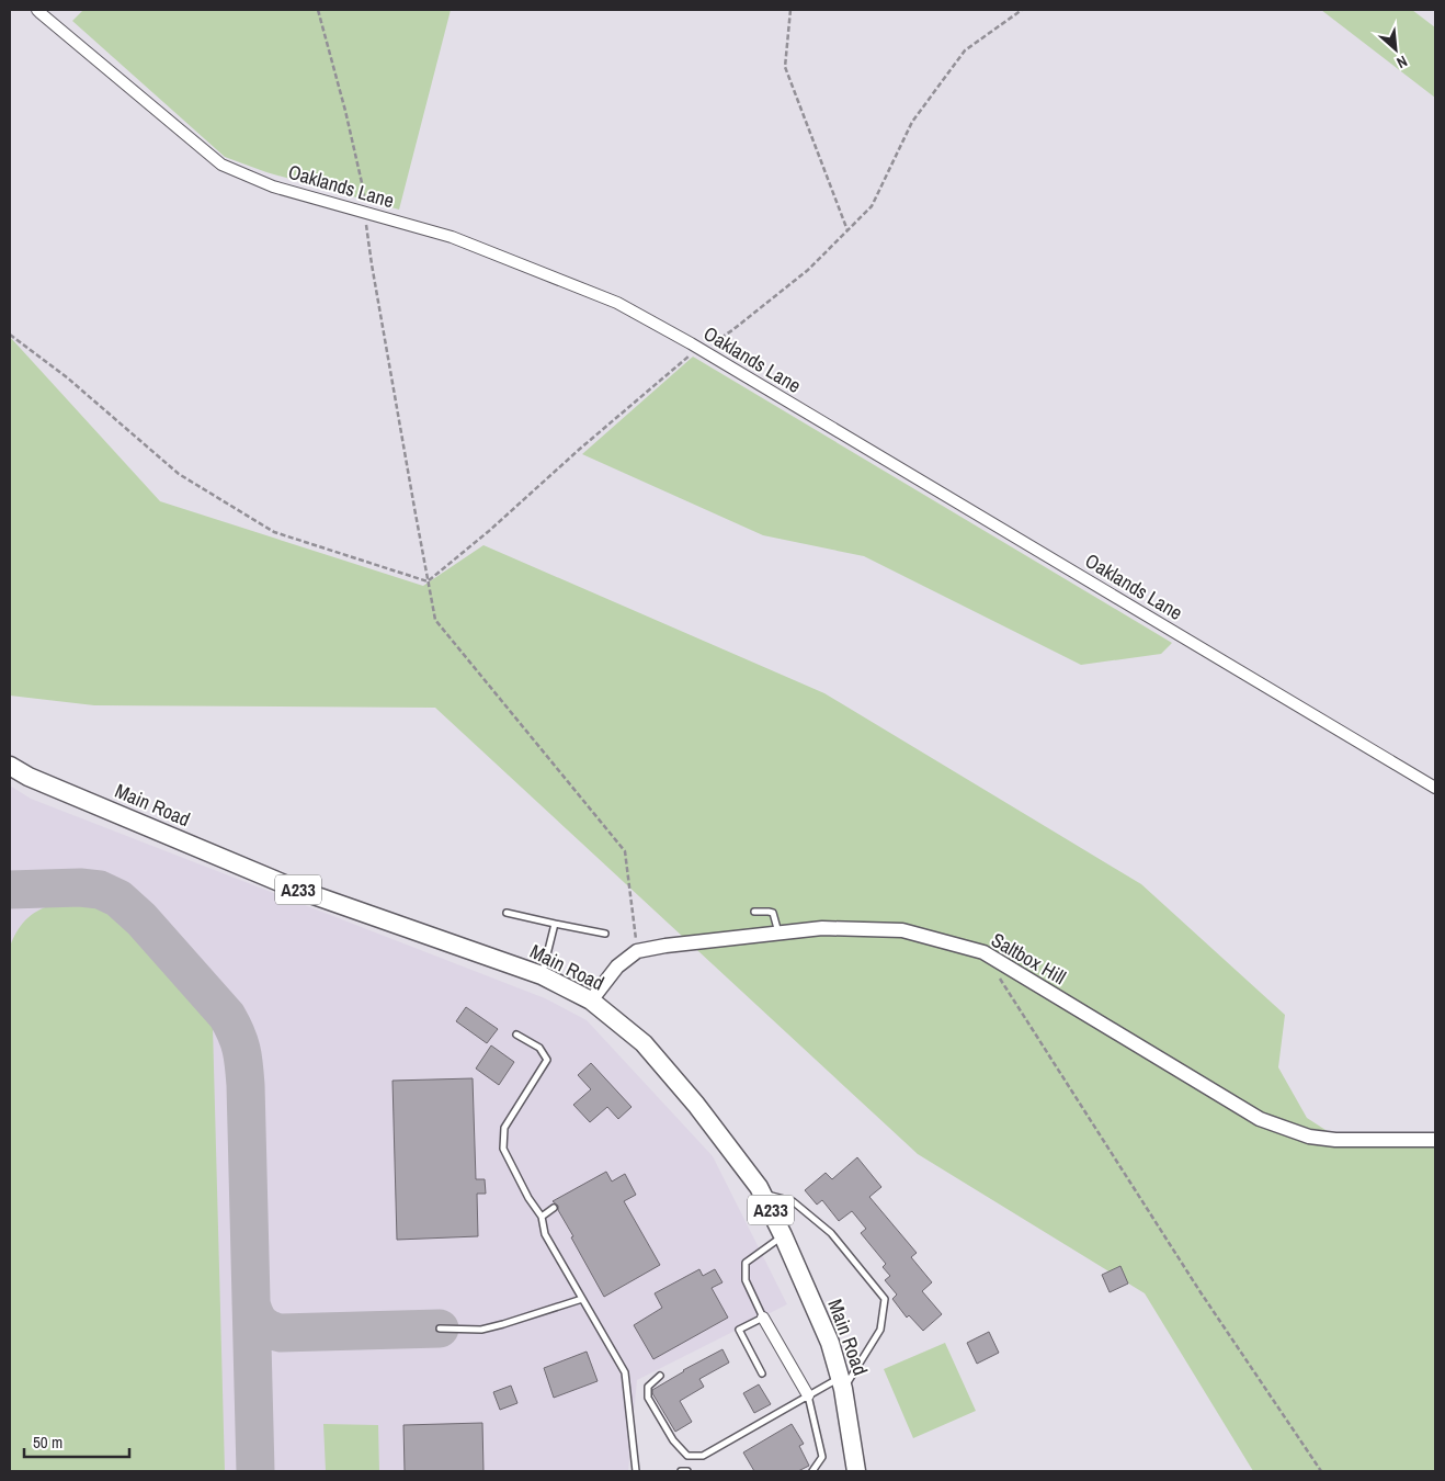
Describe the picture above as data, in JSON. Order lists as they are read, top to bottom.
{
  "streets": {
    "main road": ["Main Road", "A233"],
    "street": ["Oaklands Lane", "Saltbox Hill"]
  },
  "crossings": [
    ["Main Road", "Saltbox Hill"]
  ],
  "scale_bar": "50 m",
  "north": "bottom right"
}
